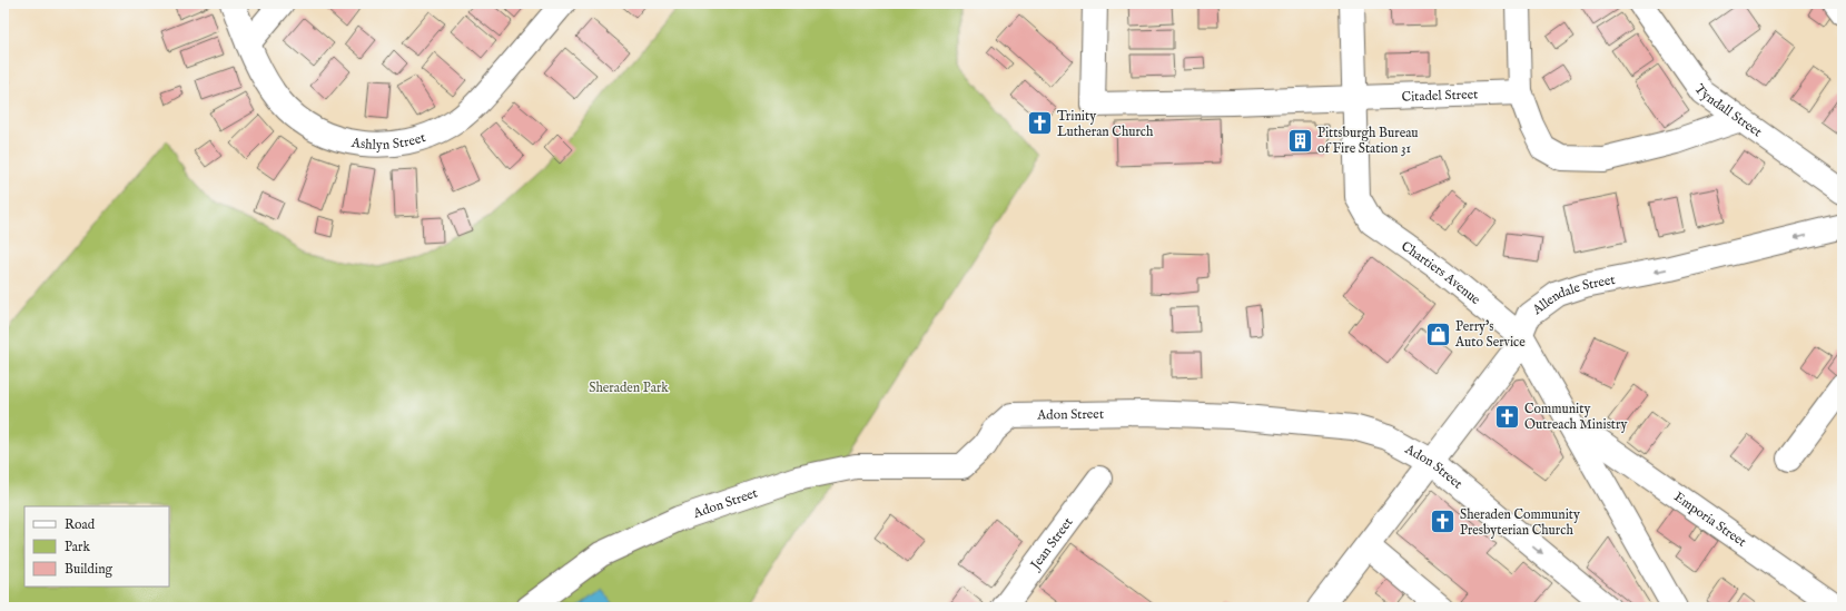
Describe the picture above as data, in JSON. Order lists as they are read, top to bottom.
{
  "streets": {
    "street": [
      "Citadel Street",
      "Tyndall Street",
      "Ashlyn Street",
      "Chartiers Avenue",
      "Allendale Street",
      "Adon Street",
      "Emporia Street",
      "Jean Street"
    ]
  },
  "crossings": [
    ["Citadel Street", "Chartiers Avenue"],
    ["Chartiers Avenue", "Allendale Street"],
    ["Chartiers Avenue", "Emporia Street"],
    ["Allendale Street", "Adon Street"]
  ],
  "one_way": ["Allendale Street"],
  "parks": ["Sheraden Park"],
  "places": {
    "church": ["Trinity Lutheran Church", "Community Outreach Ministry", "Sheraden Community Presbyterian Church"],
    "building": ["Pittsburgh Bureau of Fire Station 31"],
    "shop": ["Perry's Auto Service"]
  },
  "legend": ["Road", "Park", "Building"]
}
